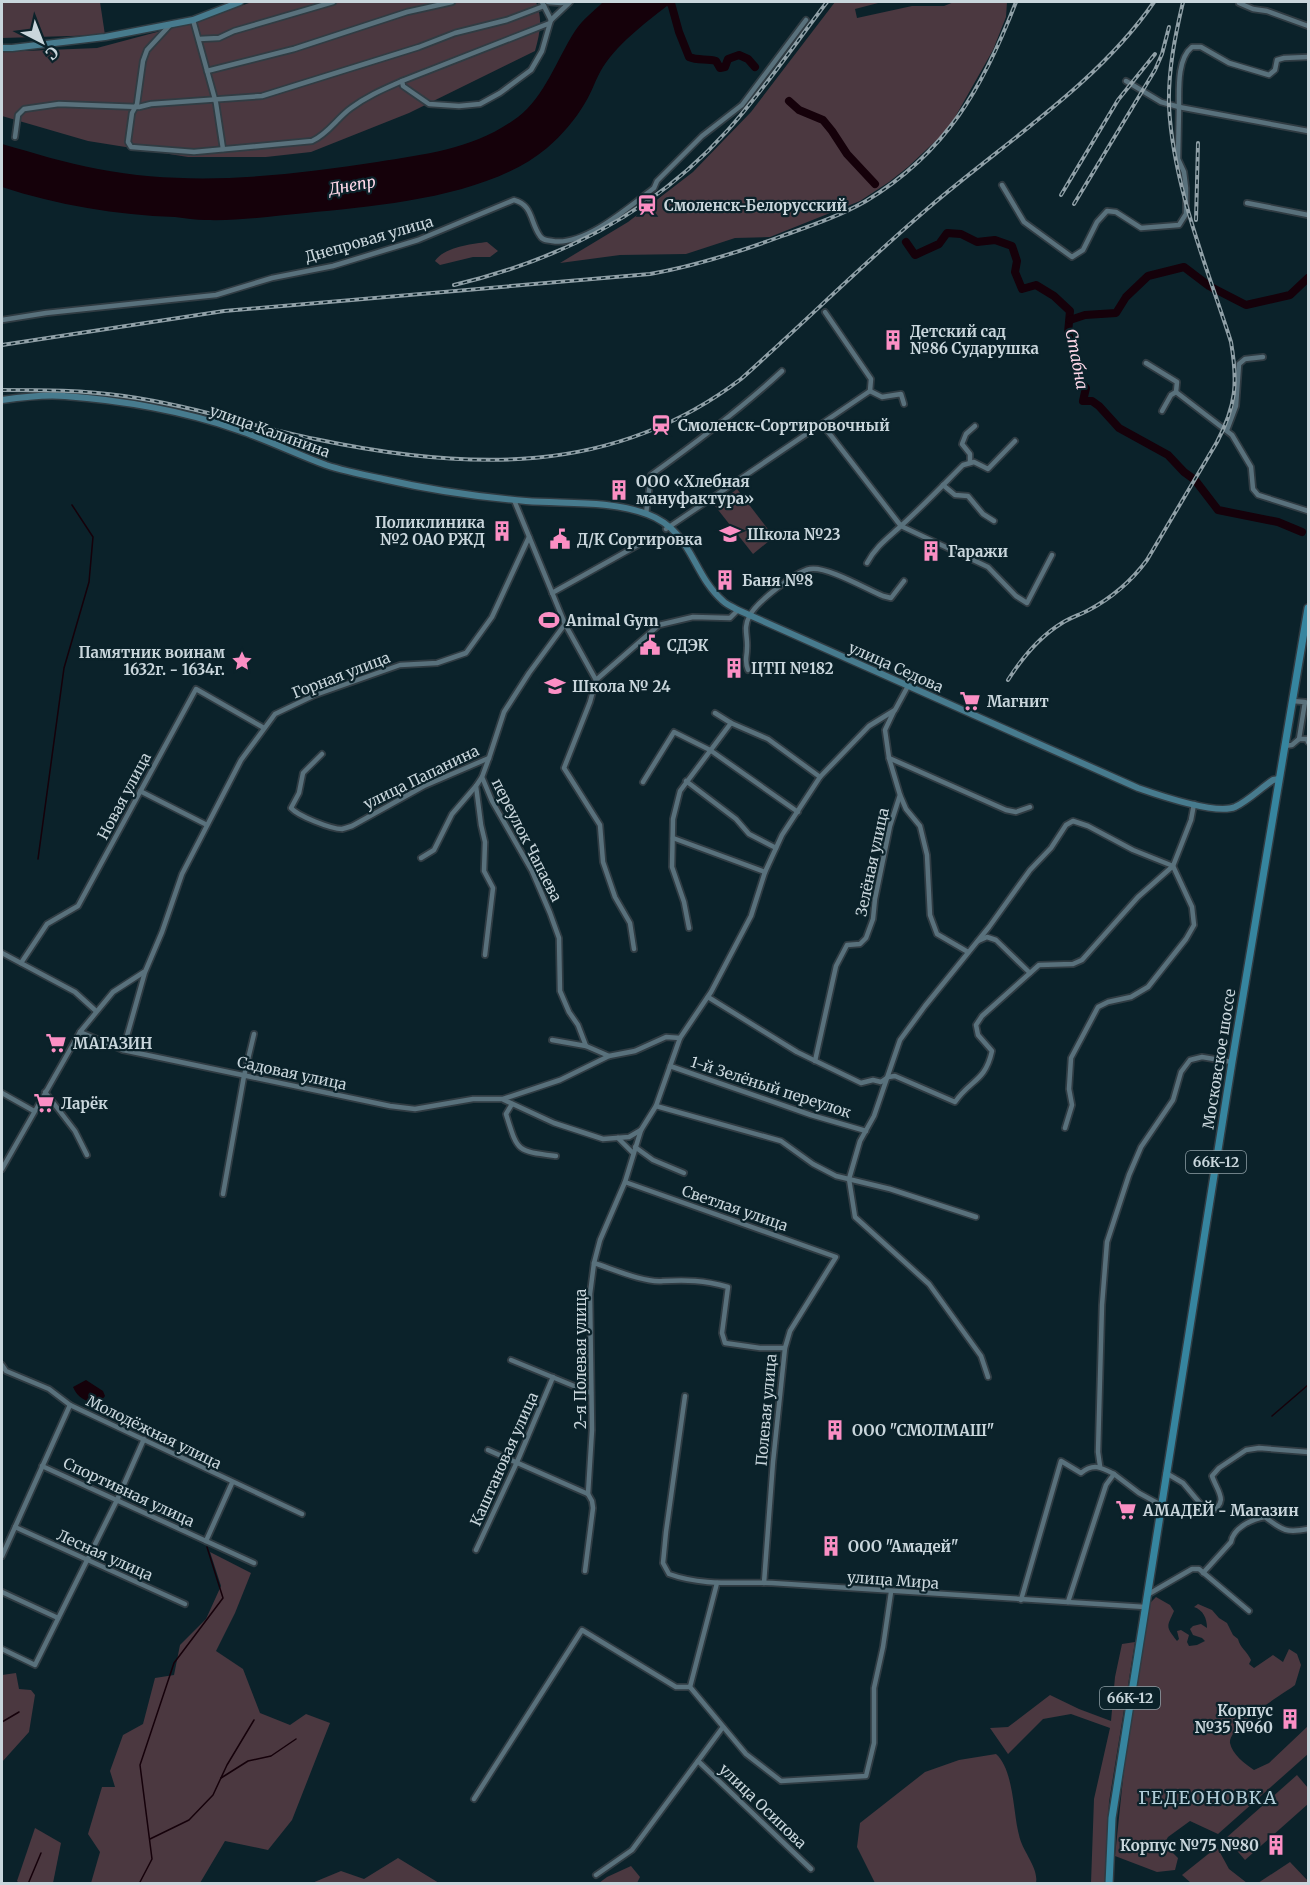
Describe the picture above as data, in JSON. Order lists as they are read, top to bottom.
{
  "streets": {
    "main road": ["Московское шоссе", "66К-12"],
    "street": [
      "Днепровая улица",
      "улица Калинина",
      "улица Седова",
      "Горная улица",
      "улица Папанина",
      "Новая улица",
      "переулок Чапаева",
      "Зелёная улица",
      "Садовая улица",
      "1-й Зелёный переулок",
      "Светлая улица",
      "2-я Полевая улица",
      "Полевая улица",
      "Молодёжная улица",
      "Каштановая улица",
      "Спортивная улица",
      "Лесная улица",
      "улица Мира",
      "улица Осипова"
    ]
  },
  "crossings": [
    ["улица Калинина", "улица Седова"],
    ["улица Седова", "Зелёная улица"],
    ["улица Седова", "Московское шоссе"],
    ["Горная улица", "Новая улица"],
    ["Горная улица", "Садовая улица"],
    ["улица Папанина", "переулок Чапаева"],
    ["Зелёная улица", "2-я Полевая улица"],
    ["Московское шоссе", "66К-12"],
    ["Садовая улица", "2-я Полевая улица"],
    ["1-й Зелёный переулок", "2-я Полевая улица"],
    ["66К-12", "улица Мира"],
    ["Светлая улица", "2-я Полевая улица"],
    ["Светлая улица", "Полевая улица"],
    ["2-я Полевая улица", "Полевая улица"],
    ["Полевая улица", "улица Мира"]
  ],
  "districts": ["ГЕДЕОНОВКА"],
  "water": ["Днепр", "Стабна"],
  "places": {
    "station": ["Смоленск-Белорусский", "Смоленск-Сортировочный"],
    "building": [
      "Детский сад №86 Сударушка",
      "ООО «Хлебная мануфактура»",
      "Поликлиника №2 ОАО РЖД",
      "Гаражи",
      "Баня №8",
      "ЦТП №182",
      "ООО \"СМОЛМАШ\"",
      "ООО \"Амадей\"",
      "Корпус №35 №60",
      "Корпус №75 №80"
    ],
    "school or university": ["Школа №23", "Школа № 24"],
    "public building": ["Д/К Сортировка", "СДЭК"],
    "sports": ["Animal Gym"],
    "place": ["Памятник воинам 1632г. - 1634г."],
    "supermarket": [
      "Магнит",
      "МАГАЗИН",
      "Ларёк",
      "АМАДЕЙ - Магазин"
    ]
  },
  "north": "bottom right"
}
